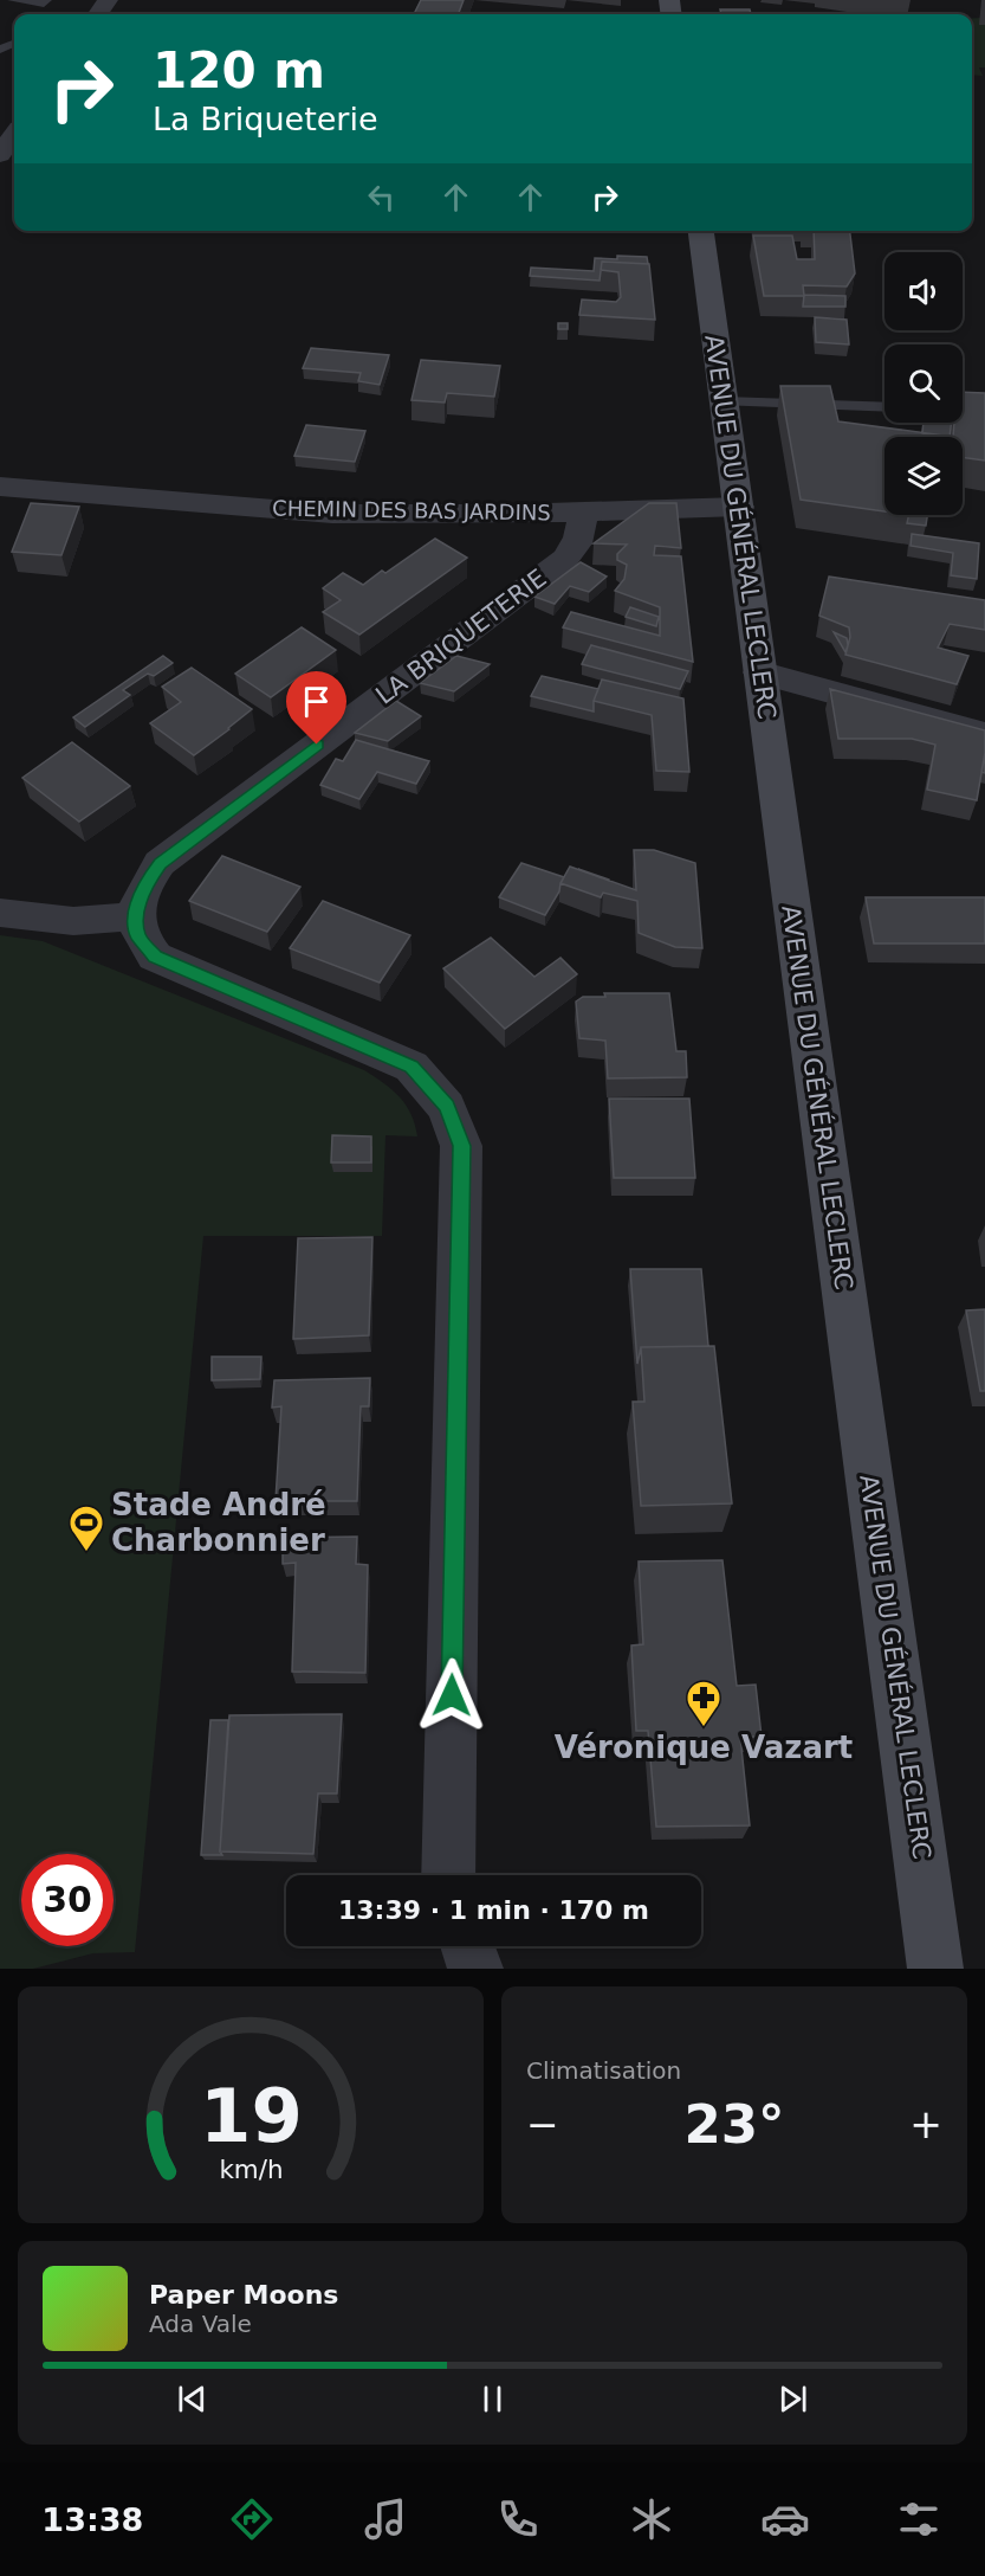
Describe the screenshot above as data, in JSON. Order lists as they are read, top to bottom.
{
  "streets": {
    "main road": ["AVENUE DU GÉNÉRAL LECLERC"],
    "street": ["CHEMIN DES BAS JARDINS", "LA BRIQUETERIE"]
  },
  "crossings": [
    ["CHEMIN DES BAS JARDINS", "AVENUE DU GÉNÉRAL LECLERC"],
    ["CHEMIN DES BAS JARDINS", "LA BRIQUETERIE"]
  ],
  "places": {
    "sports": ["Stade André Charbonnier"],
    "pharmacy": ["Véronique Vazart"]
  },
  "page": {
    "turn": ["120 m", "La Briqueterie"],
    "limit": "30",
    "trip": "13:39 · 1 min · 170 m",
    "tile": "Climatisation",
    "heat": ["−", "23°", "+"],
    "song": ["Paper Moons", "Ada Vale"],
    "tabs": "13:38",
    "gauge": ["19", "km/h"]
  }
}
